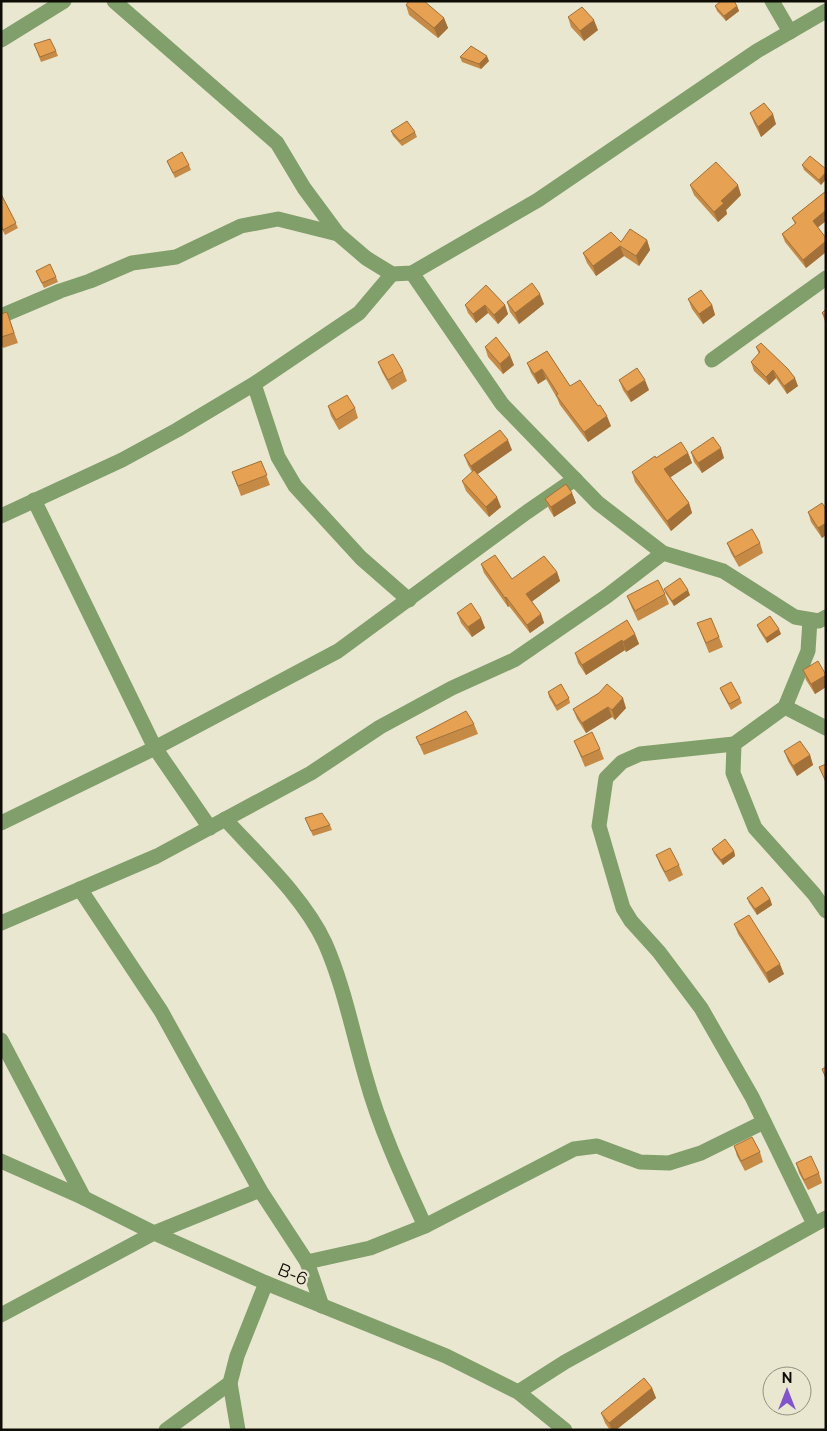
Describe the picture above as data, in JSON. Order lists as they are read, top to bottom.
{
  "streets": {
    "street": ["B-6"]
  },
  "north": "top"
}
